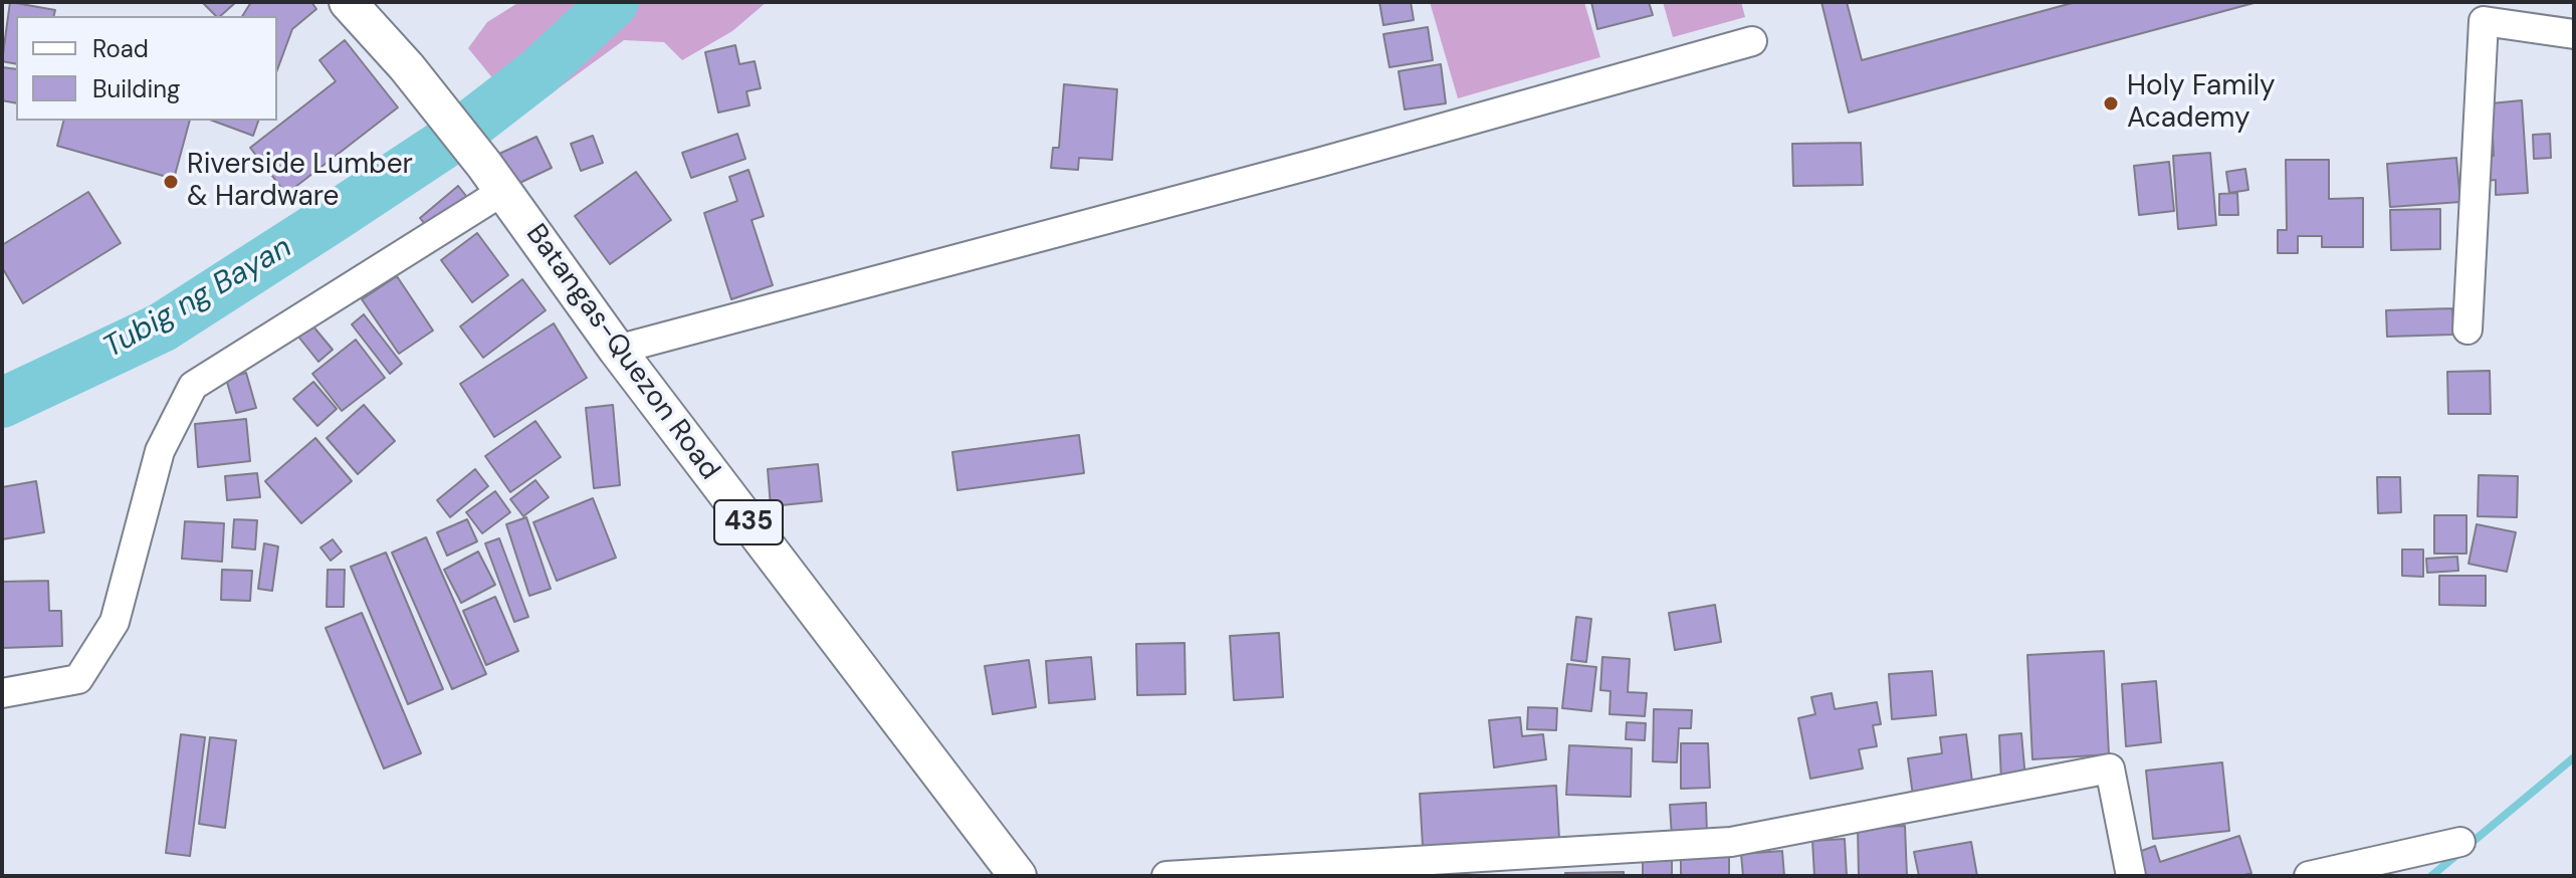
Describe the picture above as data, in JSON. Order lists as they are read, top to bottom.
{
  "streets": {
    "main road": ["Batangas-Quezon Road", "435"]
  },
  "crossings": [
    ["Batangas-Quezon Road", "435"]
  ],
  "water": ["Tubig ng Bayan"],
  "places": ["Holy Family Academy", "Riverside Lumber & Hardware"],
  "legend": ["Road", "Building"]
}
